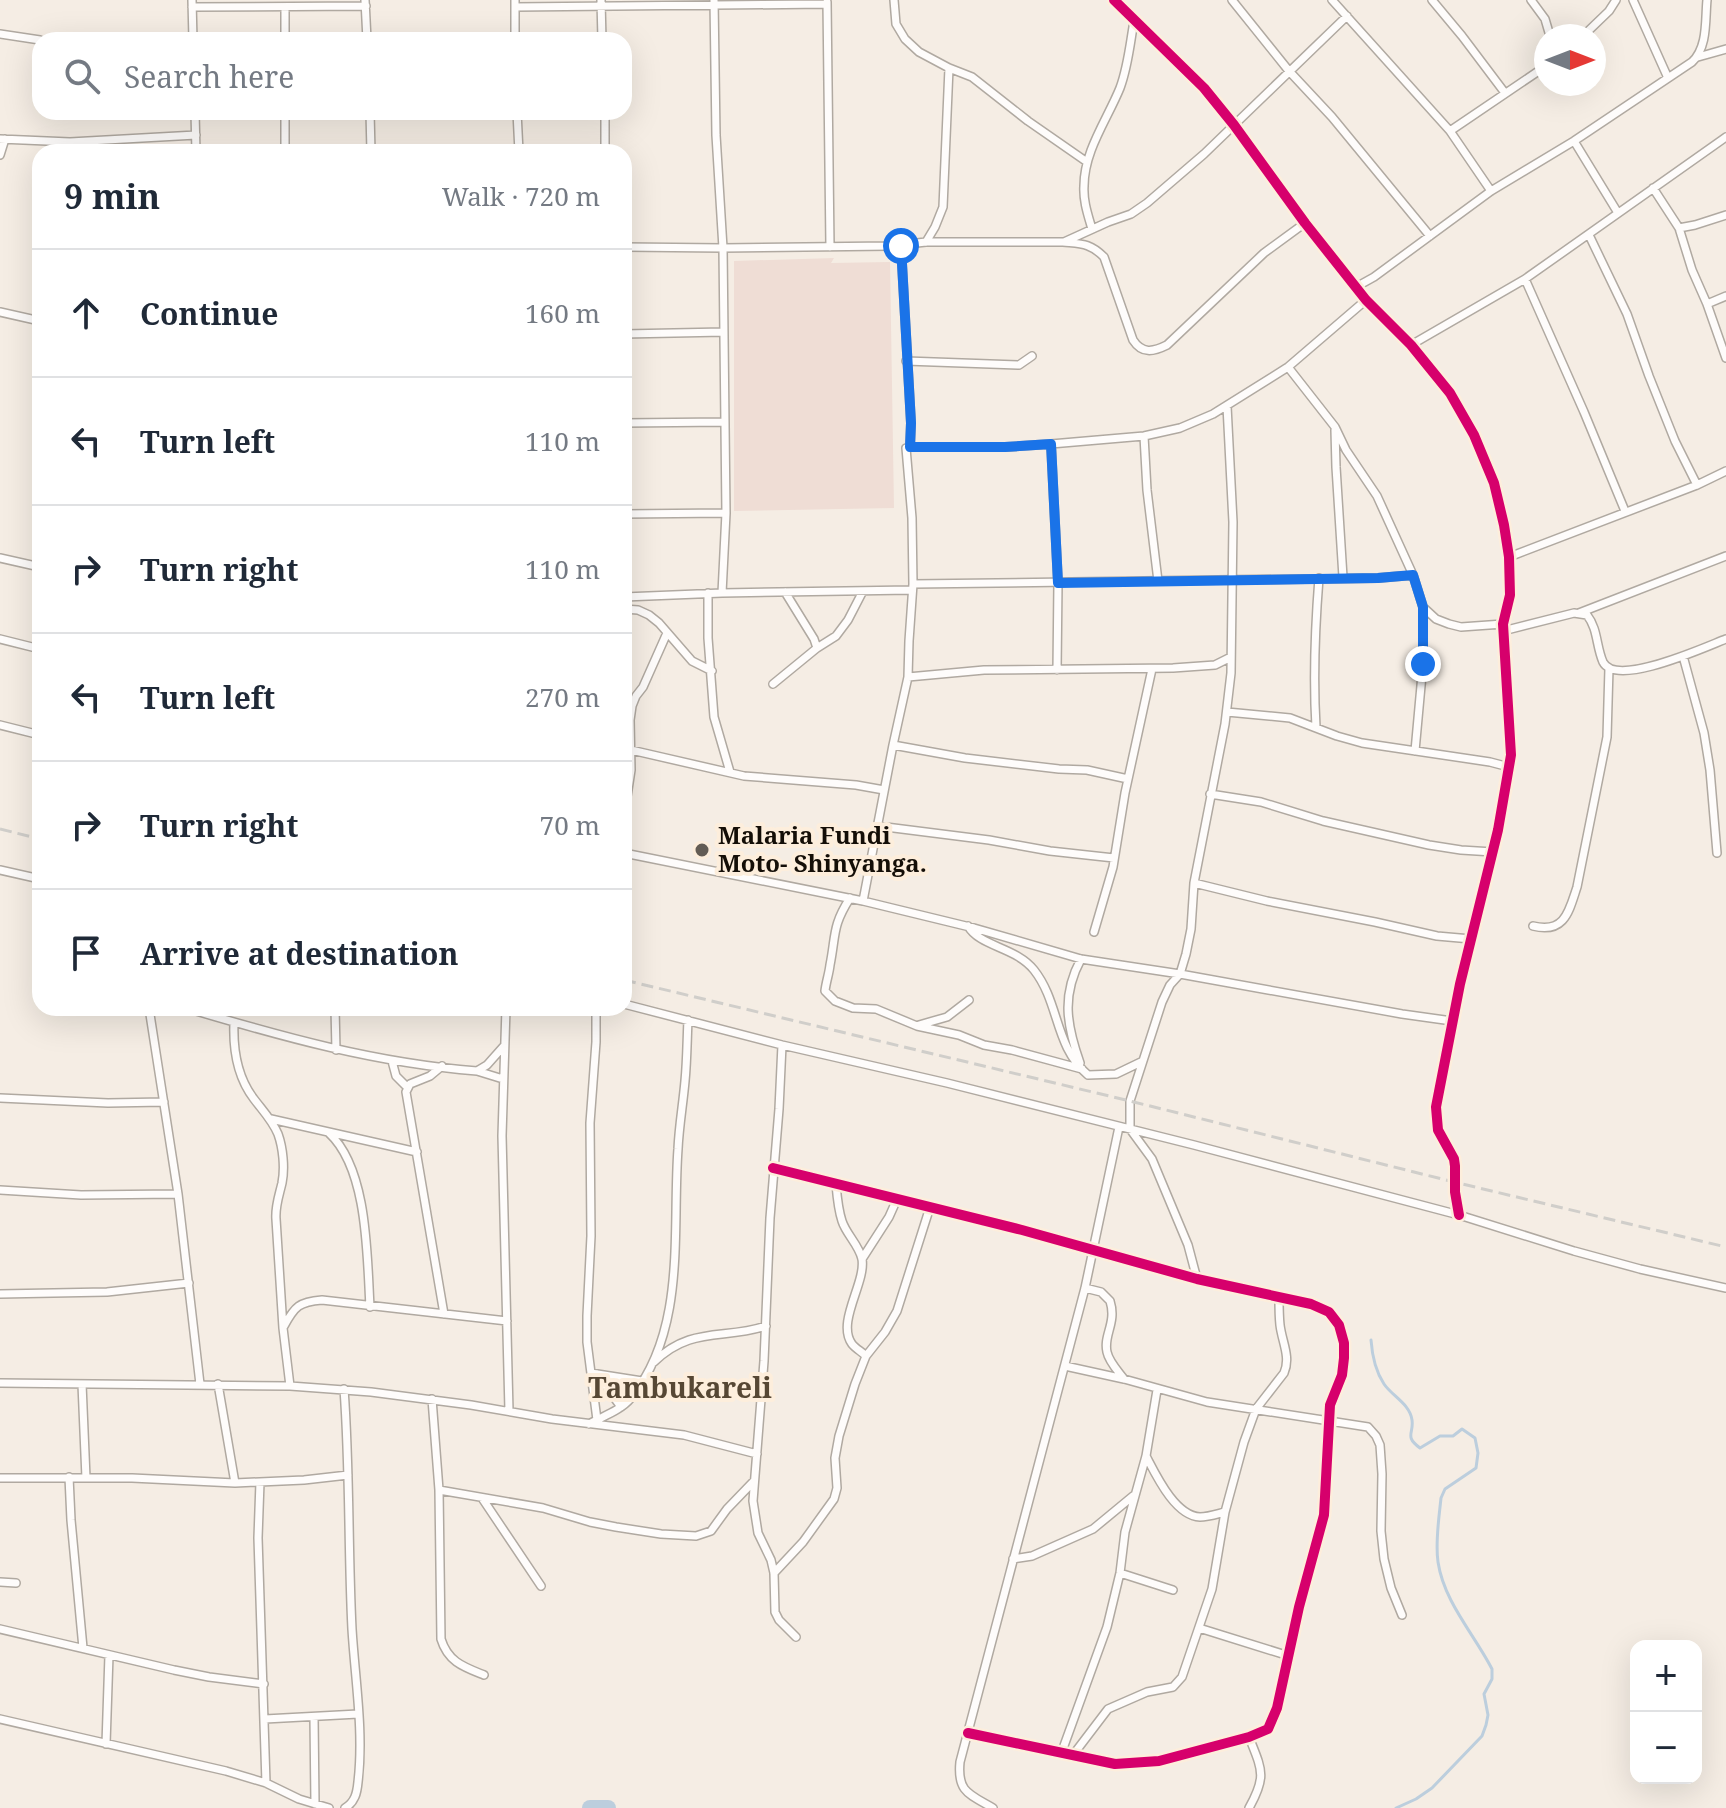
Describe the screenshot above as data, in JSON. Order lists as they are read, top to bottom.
{
  "districts": ["Tambukareli"],
  "places": ["Malaria Fundi Moto- Shinyanga."],
  "north": "right",
  "page": {
    "search": "Search here",
    "heading": ["9 min", "Walk · 720 m"],
    "list": [
      ["Continue", "160 m"],
      ["Turn left", "110 m"],
      ["Turn right", "110 m"],
      ["Turn left", "270 m"],
      ["Turn right", "70 m"],
      "Arrive at destination"
    ],
    "map_buttons": ["+", "−"]
  }
}
